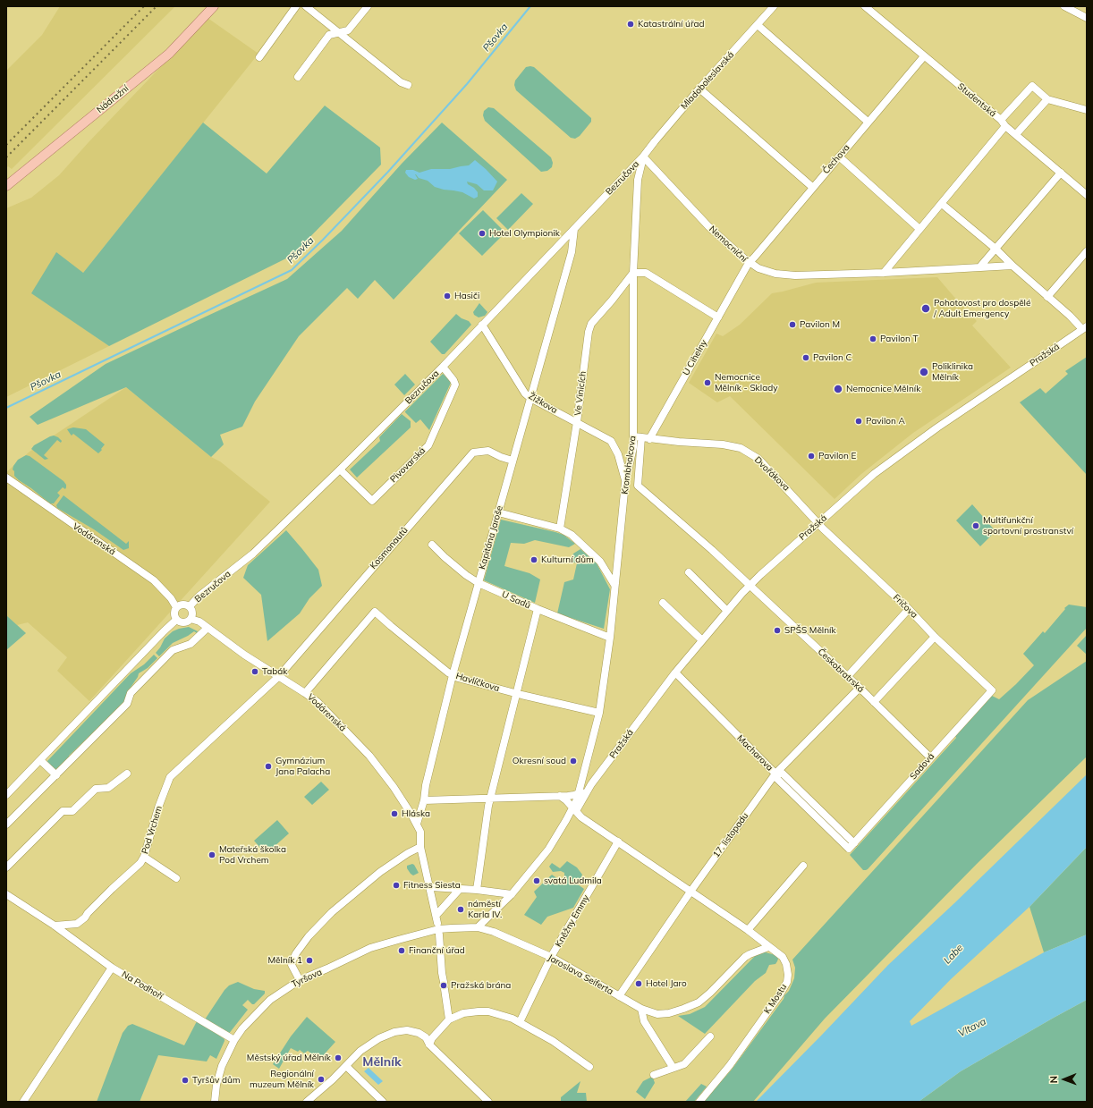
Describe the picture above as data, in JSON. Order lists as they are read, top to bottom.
{
  "streets": {
    "main road": ["Nádražní"],
    "street": [
      "Mladoboleslavská",
      "Studentská",
      "Čechova",
      "Bezručova",
      "Nemocniční",
      "Pražská",
      "U Cihelny",
      "Ve Vinicích",
      "Žižkova",
      "Pivovarská",
      "Krombholcova",
      "Dvořákova",
      "Kapitána Jaroše",
      "Vodárenská",
      "Kosmonautů",
      "U Sadů",
      "Fričova",
      "Českobratrská",
      "Havlíčkova",
      "Macharova",
      "Sadová",
      "Pod Vrchem",
      "17. listopadu",
      "Kněžny Emmy",
      "Jaroslava Seiferta",
      "Tyršova",
      "Na Podhoří",
      "K Mostu"
    ]
  },
  "crossings": [
    ["Mladoboleslavská", "Bezručova"],
    ["Mladoboleslavská", "Nemocniční"],
    ["Mladoboleslavská", "Krombholcova"],
    ["Studentská", "Čechova"],
    ["Čechova", "Nemocniční"],
    ["Čechova", "U Cihelny"],
    ["Bezručova", "Nemocniční"],
    ["Bezručova", "Žižkova"],
    ["Bezručova", "Pivovarská"],
    ["Bezručova", "Krombholcova"],
    ["Bezručova", "Kapitána Jaroše"],
    ["Bezručova", "Vodárenská"],
    ["Nemocniční", "U Cihelny"],
    ["Nemocniční", "Krombholcova"],
    ["Pražská", "Krombholcova"],
    ["Pražská", "Dvořákova"],
    ["Pražská", "Fričova"],
    ["Pražská", "Českobratrská"],
    ["Pražská", "Macharova"],
    ["Pražská", "Jaroslava Seiferta"],
    ["Pražská", "K Mostu"],
    ["U Cihelny", "Krombholcova"],
    ["U Cihelny", "Dvořákova"],
    ["U Cihelny", "Českobratrská"],
    ["Ve Vinicích", "Žižkova"],
    ["Ve Vinicích", "Krombholcova"],
    ["Žižkova", "Krombholcova"],
    ["Žižkova", "Kapitána Jaroše"],
    ["Krombholcova", "Dvořákova"],
    ["Krombholcova", "U Sadů"],
    ["Krombholcova", "Českobratrská"],
    ["Krombholcova", "Havlíčkova"],
    ["Dvořákova", "Fričova"],
    ["Dvořákova", "Českobratrská"],
    ["Kapitána Jaroše", "Vodárenská"],
    ["Kapitána Jaroše", "Kosmonautů"],
    ["Kapitána Jaroše", "U Sadů"],
    ["Kapitána Jaroše", "Havlíčkova"],
    ["Vodárenská", "Kosmonautů"],
    ["Vodárenská", "Havlíčkova"],
    ["Vodárenská", "Pod Vrchem"],
    ["Kosmonautů", "Pod Vrchem"],
    ["Fričova", "Sadová"],
    ["Českobratrská", "Sadová"],
    ["Českobratrská", "17. listopadu"],
    ["Macharova", "Sadová"],
    ["Macharova", "17. listopadu"],
    ["Sadová", "17. listopadu"],
    ["Pod Vrchem", "Na Podhoří"],
    ["17. listopadu", "Jaroslava Seiferta"],
    ["17. listopadu", "K Mostu"],
    ["Kněžny Emmy", "Jaroslava Seiferta"],
    ["Kněžny Emmy", "K Mostu"],
    ["Jaroslava Seiferta", "K Mostu"],
    ["Tyršova", "Na Podhoří"]
  ],
  "districts": ["Mělník"],
  "water": ["Pšovka", "Labe", "Vltava"],
  "places": [
    "Katastrální úřad",
    "Hotel Olympionik",
    "Hasiči",
    "Pohotovost pro dospělé / Adult Emergency",
    "Pavilon M",
    "Pavilon T",
    "Pavilon C",
    "Poliklinika Mělník",
    "Nemocnice Mělník - Sklady",
    "Nemocnice Mělník",
    "Pavilon A",
    "Pavilon E",
    "Multifunkční sportovní prostranství",
    "Kulturní dům",
    "SPŠS Mělník",
    "Tabák",
    "Okresní soud",
    "Gymnázium Jana Palacha",
    "Hláska",
    "Mateřská školka Pod Vrchem",
    "svatá Ludmila",
    "Fitness Siesta",
    "náměstí Karla IV.",
    "Finanční úřad",
    "Mělník 1",
    "Hotel Jaro",
    "Pražská brána",
    "Městský úřad Mělník",
    "Regionální muzeum Mělník",
    "Tyršův dům"
  ],
  "north": "left"
}
